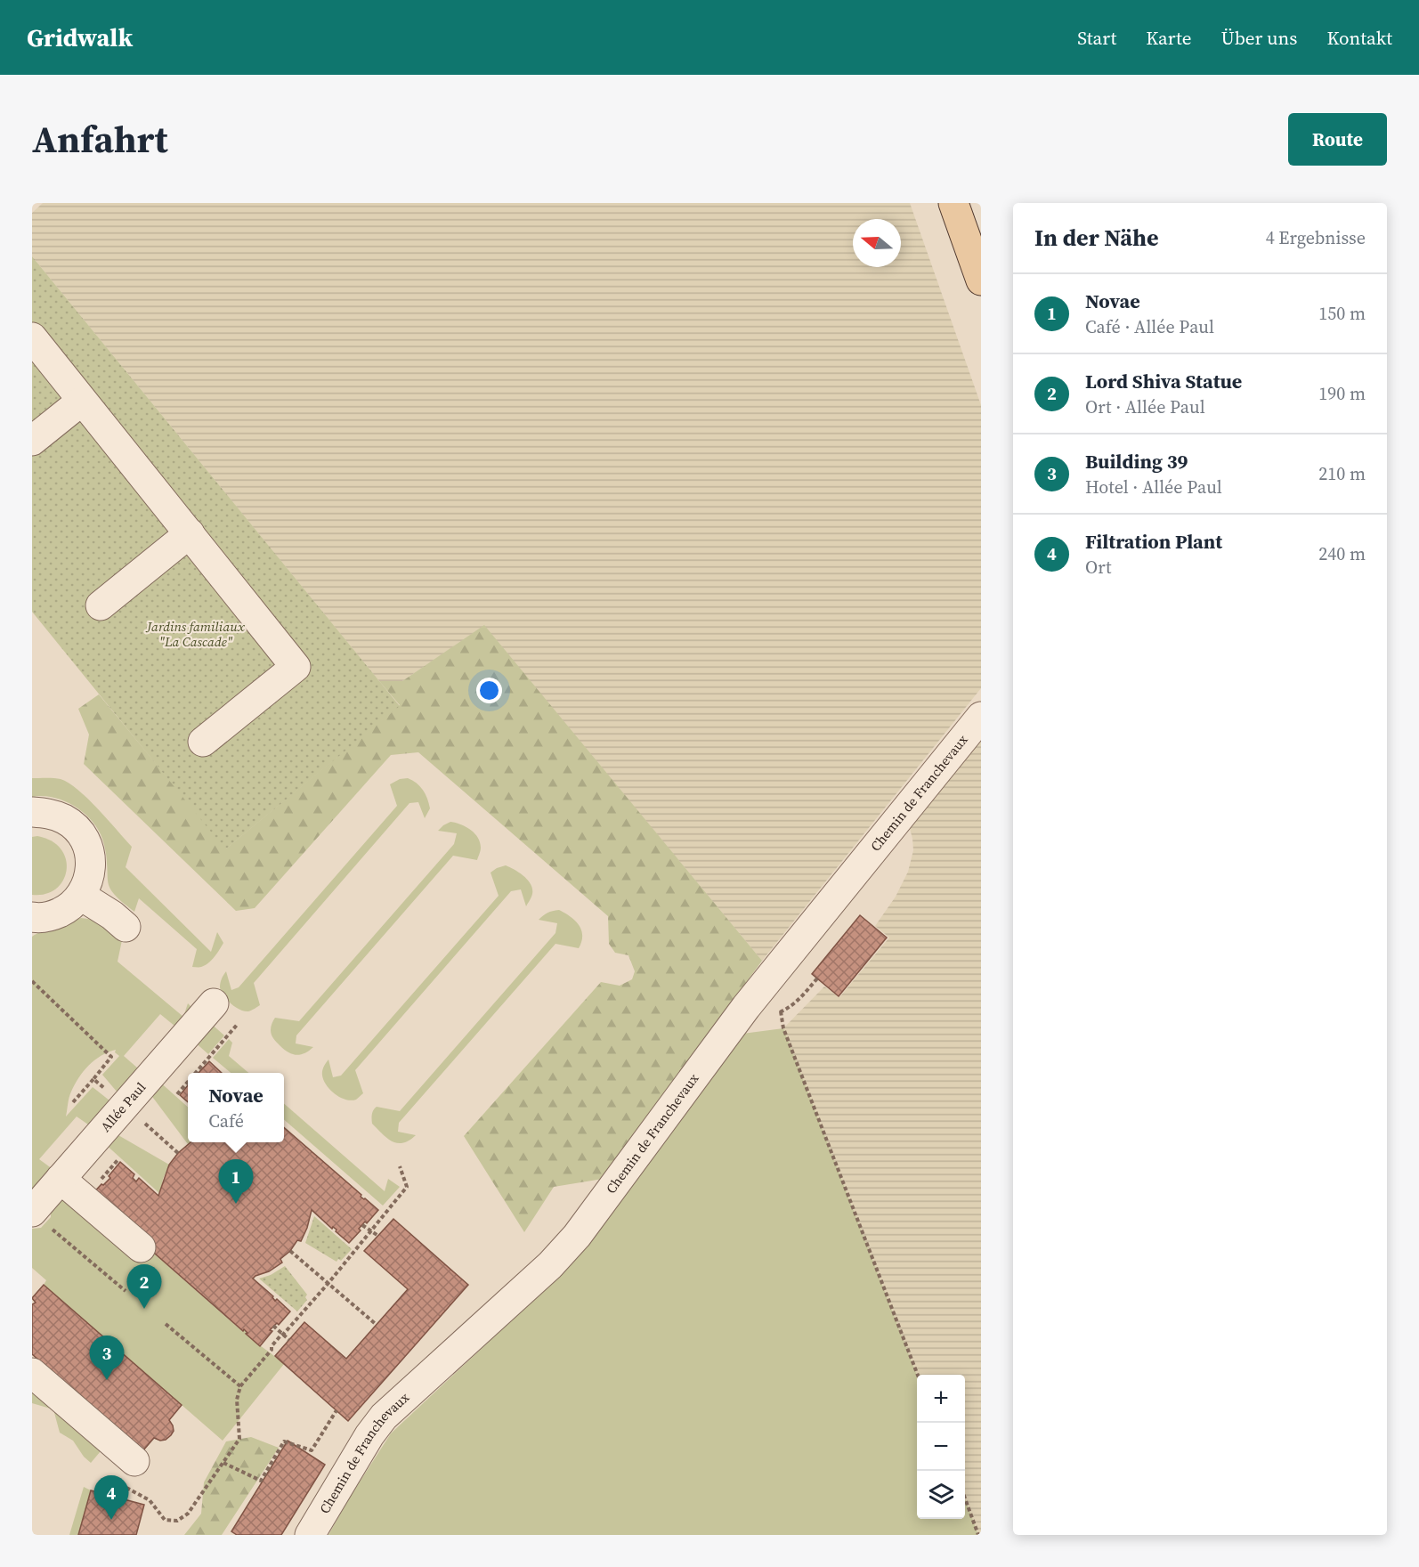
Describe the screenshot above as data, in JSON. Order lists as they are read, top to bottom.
{
  "streets": {
    "street": ["Chemin de Franchevaux", "Allée Paul"]
  },
  "parks": ["Jardins familiaux \"La Cascade\""],
  "north": "left",
  "page": {
    "header": "Gridwalk",
    "nav": [
      "Start",
      "Karte",
      "Über uns",
      "Kontakt"
    ],
    "title": "Anfahrt",
    "buttons": "Route",
    "heading": ["In der Nähe", "4 Ergebnisse"],
    "list": [
      {
        "mark": "1",
        "name": "Novae",
        "note": "Café · Allée Paul",
        "value": "150 m"
      },
      {
        "mark": "2",
        "name": "Lord Shiva Statue",
        "note": "Ort · Allée Paul",
        "value": "190 m"
      },
      {
        "mark": "3",
        "name": "Building 39",
        "note": "Hotel · Allée Paul",
        "value": "210 m"
      },
      {
        "mark": "4",
        "name": "Filtration Plant",
        "note": "Ort",
        "value": "240 m"
      }
    ],
    "popup": ["Novae", "Café"],
    "pins": [
      "1",
      "2",
      "3",
      "4"
    ],
    "map_buttons": ["+", "−"]
  }
}
